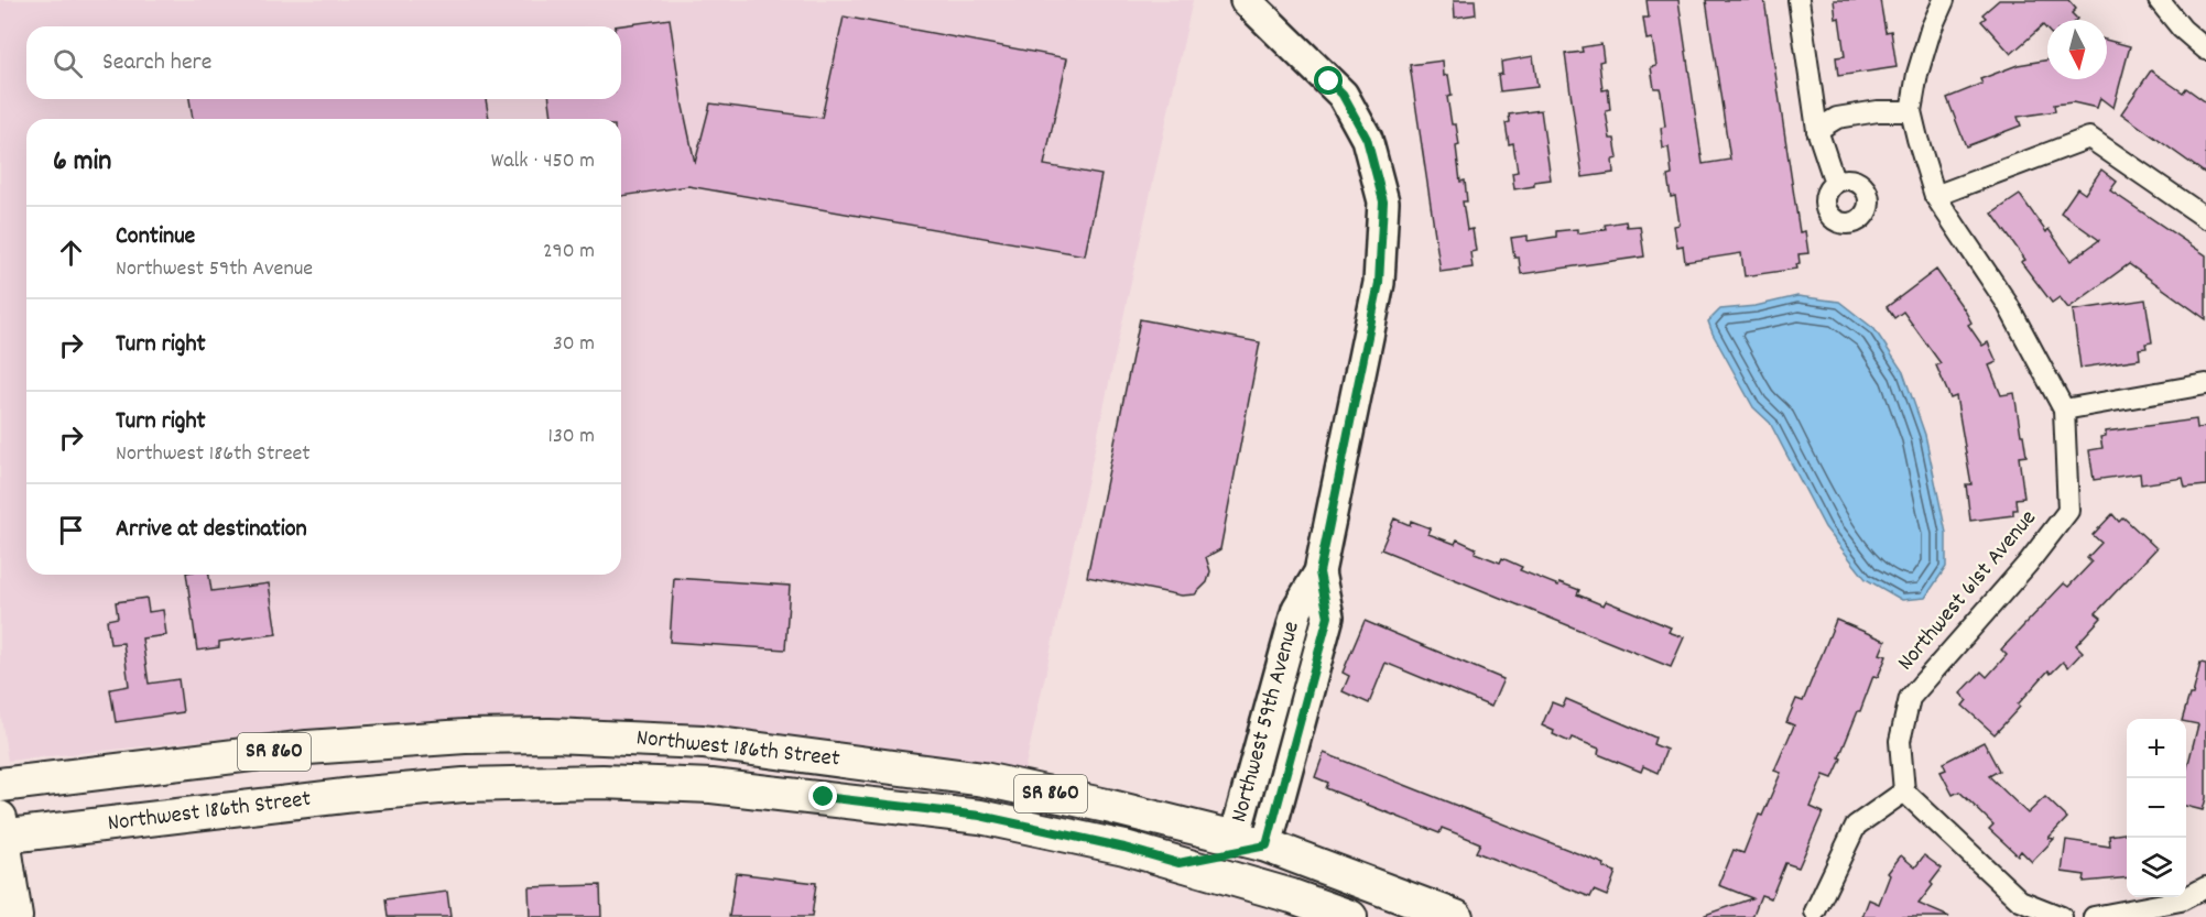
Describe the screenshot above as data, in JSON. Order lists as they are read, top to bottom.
{
  "streets": {
    "main road": ["Northwest 186th Street", "SR 860"],
    "street": ["Northwest 61st Avenue", "Northwest 59th Avenue"]
  },
  "crossings": [
    ["Northwest 59th Avenue", "Northwest 186th Street"]
  ],
  "north": "bottom",
  "page": {
    "search": "Search here",
    "heading": ["6 min", "Walk · 450 m"],
    "list": [
      ["Continue", "Northwest 59th Avenue", "290 m"],
      ["Turn right", "30 m"],
      ["Turn right", "Northwest 186th Street", "130 m"],
      "Arrive at destination"
    ],
    "map_buttons": ["+", "−"]
  }
}
